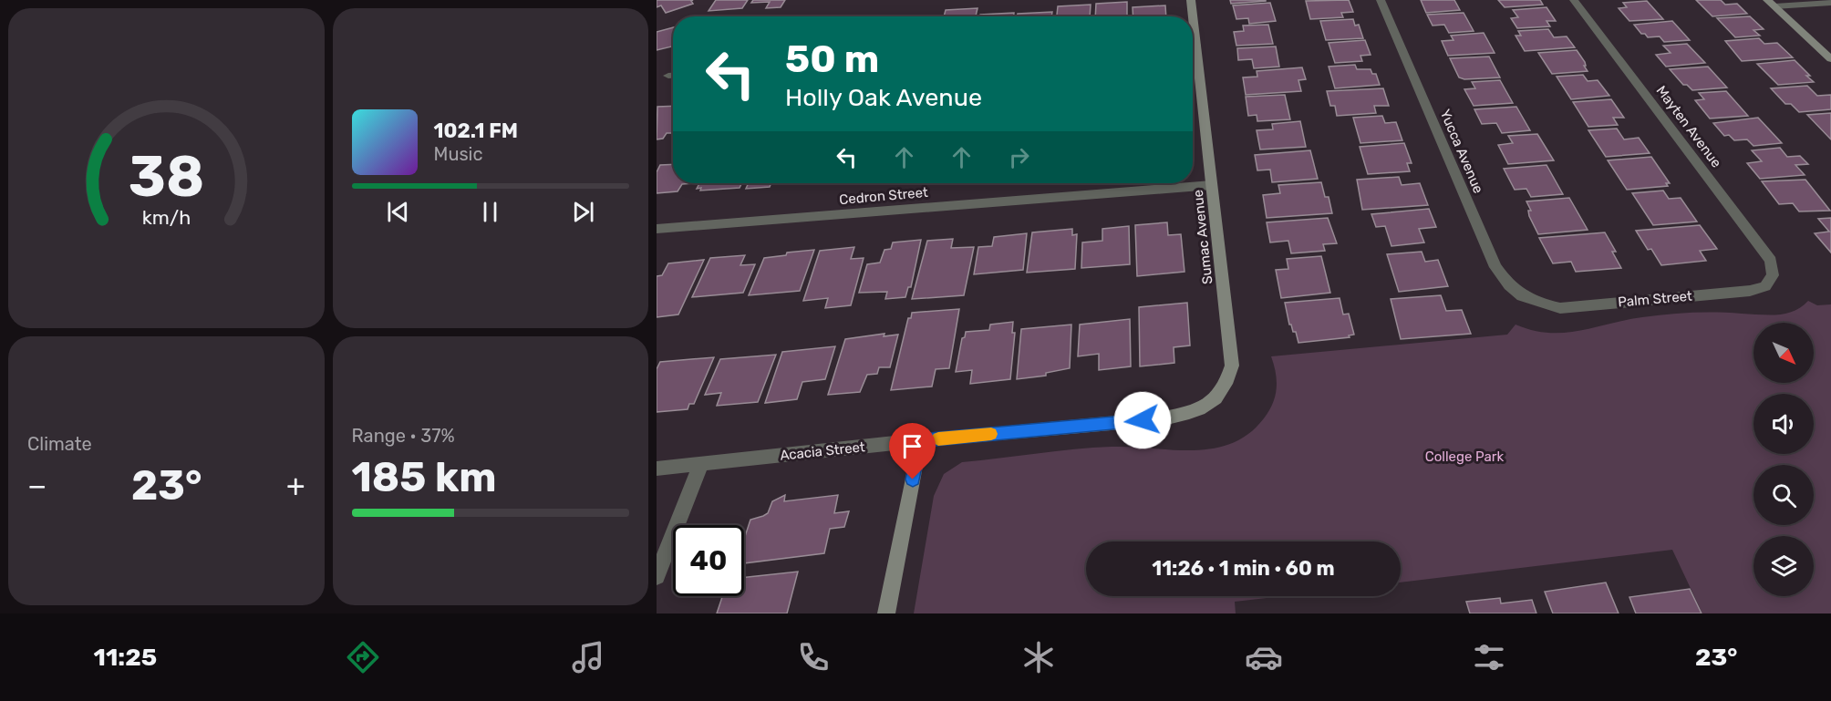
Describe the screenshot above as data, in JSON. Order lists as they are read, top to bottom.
{
  "streets": {
    "street": [
      "Mayten Avenue",
      "Yucca Avenue",
      "Cedron Street",
      "Sumac Avenue",
      "Palm Street",
      "Acacia Street"
    ]
  },
  "crossings": [
    ["Mayten Avenue", "Palm Street"],
    ["Yucca Avenue", "Palm Street"],
    ["Cedron Street", "Sumac Avenue"],
    ["Sumac Avenue", "Acacia Street"]
  ],
  "parks": ["College Park"],
  "north": "bottom right",
  "page": {
    "turn": ["50 m", "Holly Oak Avenue"],
    "song": ["102.1 FM", "Music"],
    "tile": [
      "Climate",
      ["Range · 37%", "185 km"]
    ],
    "heat": ["−", "23°", "+"],
    "limit": "40",
    "trip": "11:26 · 1 min · 60 m",
    "tabs": ["11:25", "23°"],
    "gauge": ["38", "km/h"]
  }
}
